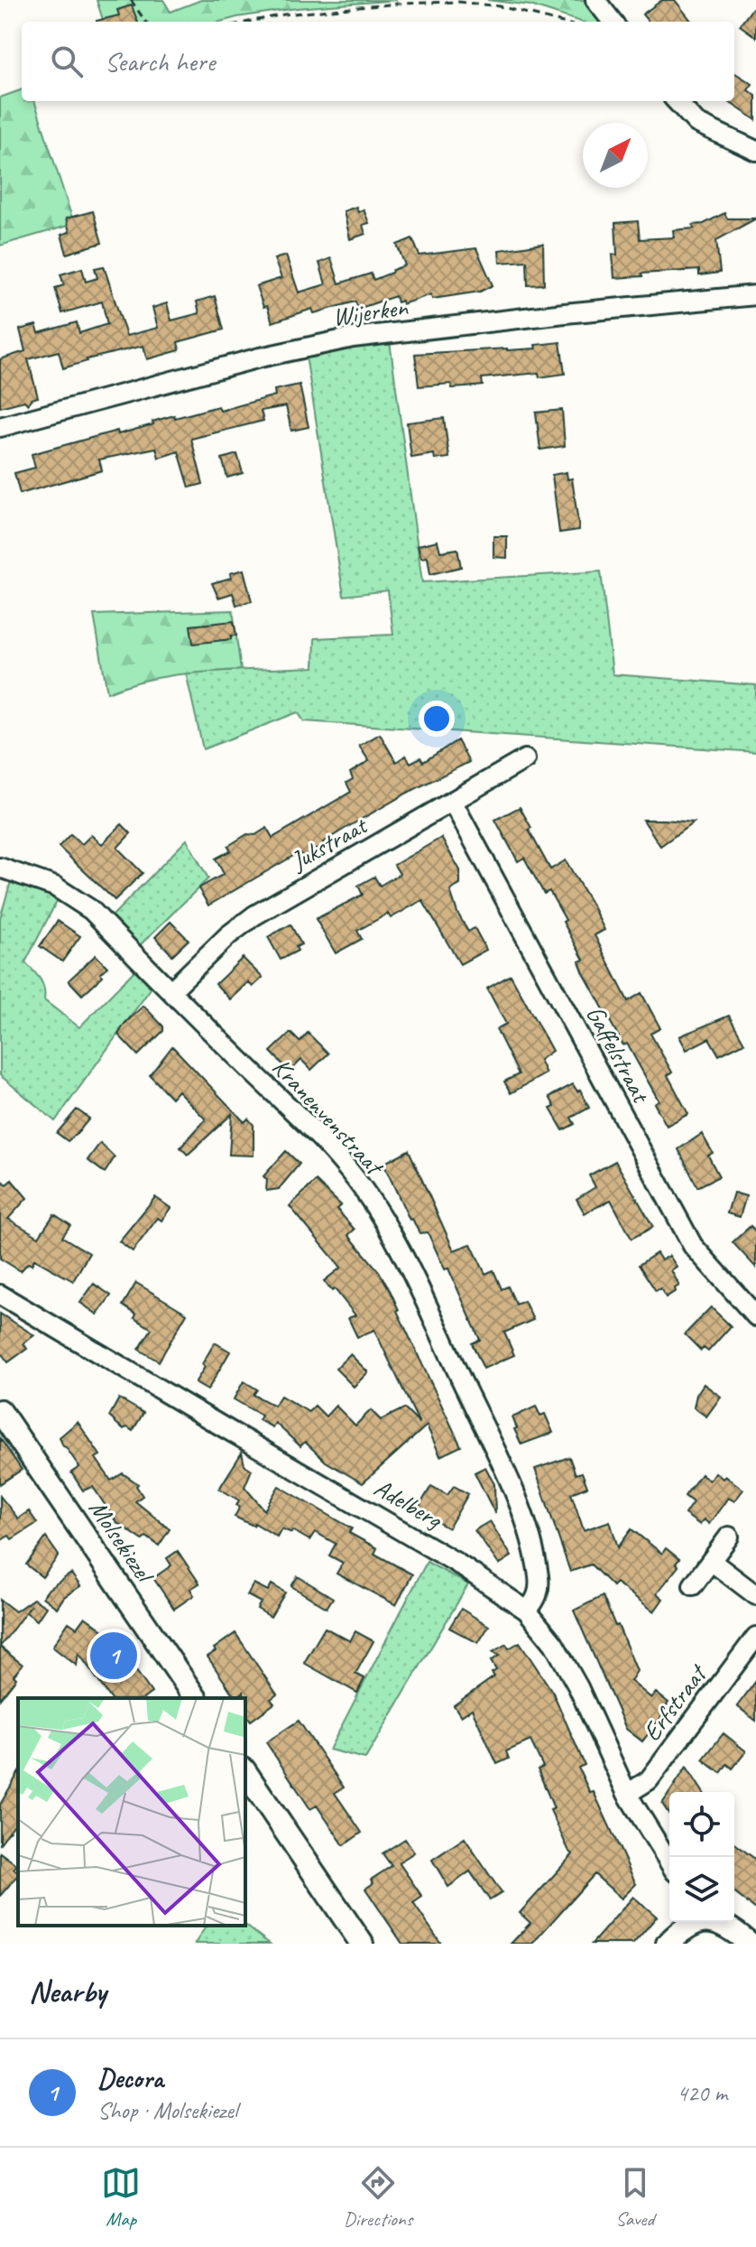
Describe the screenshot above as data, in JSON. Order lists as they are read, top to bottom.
{
  "streets": {
    "main road": ["Molsekiezel"],
    "street": [
      "Wijerken",
      "Jukstraat",
      "Gaffelstraat",
      "Kranenvenstraat",
      "Adelberg",
      "Erfstraat"
    ]
  },
  "crossings": [
    ["Jukstraat", "Gaffelstraat"],
    ["Jukstraat", "Kranenvenstraat"],
    ["Kranenvenstraat", "Adelberg"],
    ["Adelberg", "Erfstraat"]
  ],
  "north": "top right",
  "page": {
    "search": "Search here",
    "pins": "1",
    "heading": "Nearby",
    "list": [
      {
        "mark": "1",
        "name": "Decora",
        "note": "Shop · Molsekiezel",
        "value": "420 m"
      }
    ],
    "nav": ["Map", "Directions", "Saved"]
  }
}
